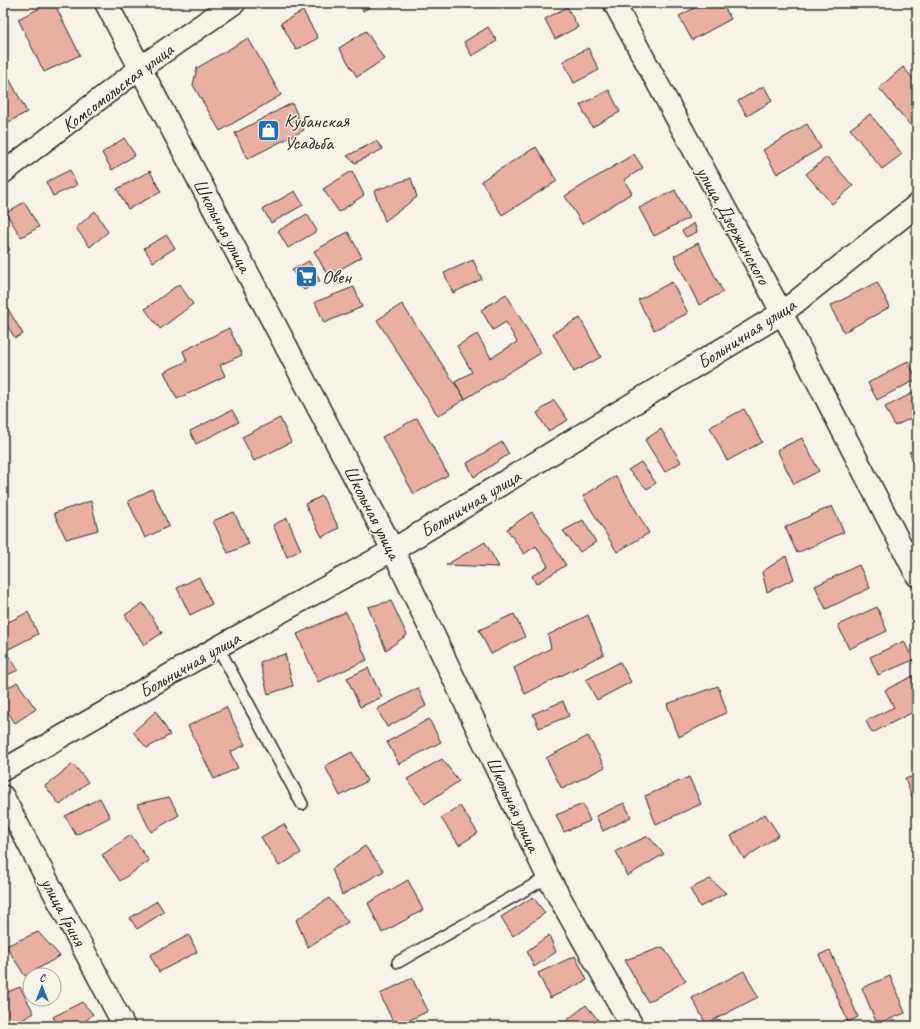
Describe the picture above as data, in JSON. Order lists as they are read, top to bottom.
{
  "streets": {
    "street": [
      "Комсомольская улица",
      "Школьная улица",
      "улица Дзержинского",
      "Больничная улица",
      "улица Гриня"
    ]
  },
  "crossings": [
    ["Комсомольская улица", "Школьная улица"],
    ["Школьная улица", "Больничная улица"],
    ["улица Дзержинского", "Больничная улица"]
  ],
  "places": {
    "shop": ["Кубанская Усадьба"],
    "supermarket": ["Овен"]
  },
  "north": "top"
}
